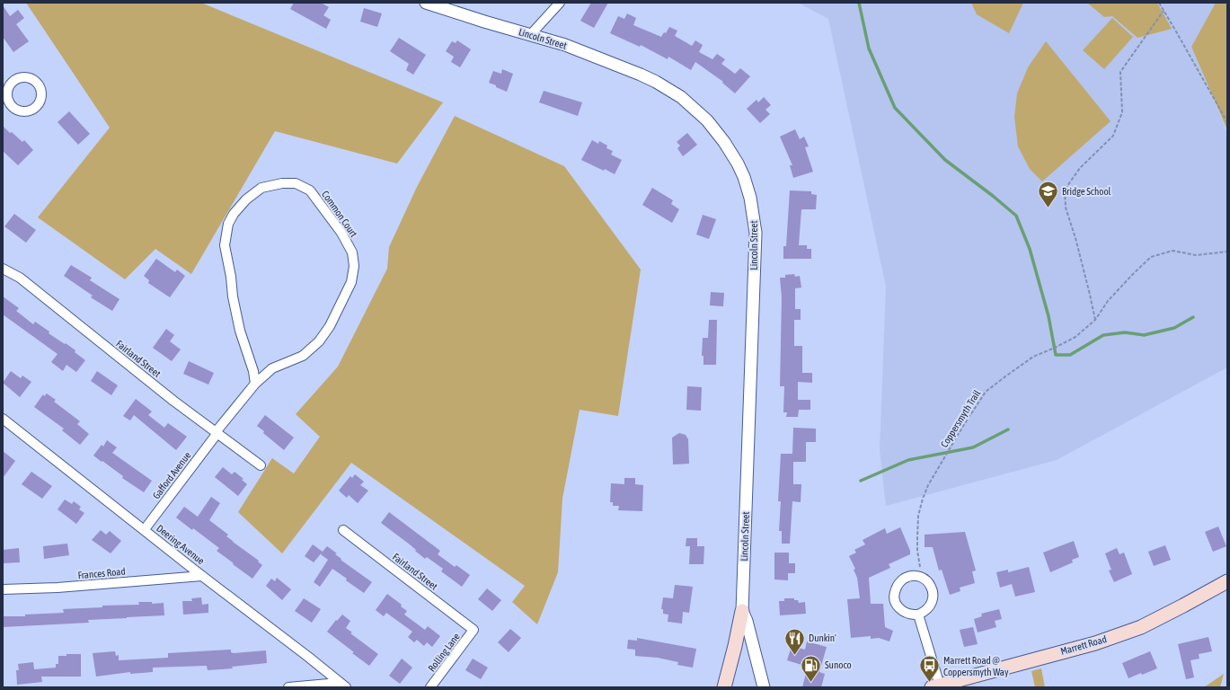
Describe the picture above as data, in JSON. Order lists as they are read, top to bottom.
{
  "streets": {
    "main road": ["Marrett Road"],
    "street": [
      "Lincoln Street",
      "Common Court",
      "Fairland Street",
      "Gafford Avenue",
      "Deering Avenue",
      "Frances Road",
      "Rolling Lane"
    ],
    "path": ["Coppersmyth Trail"]
  },
  "crossings": [
    ["Common Court", "Fairland Street"],
    ["Common Court", "Gafford Avenue"],
    ["Fairland Street", "Gafford Avenue"],
    ["Fairland Street", "Rolling Lane"],
    ["Gafford Avenue", "Deering Avenue"],
    ["Deering Avenue", "Frances Road"]
  ],
  "places": {
    "school or university": ["Bridge School"],
    "restaurant": ["Dunkin'"],
    "fuel station": ["Sunoco"],
    "bus stop": ["Marrett Road @ Coppersmyth Way"]
  }
}
